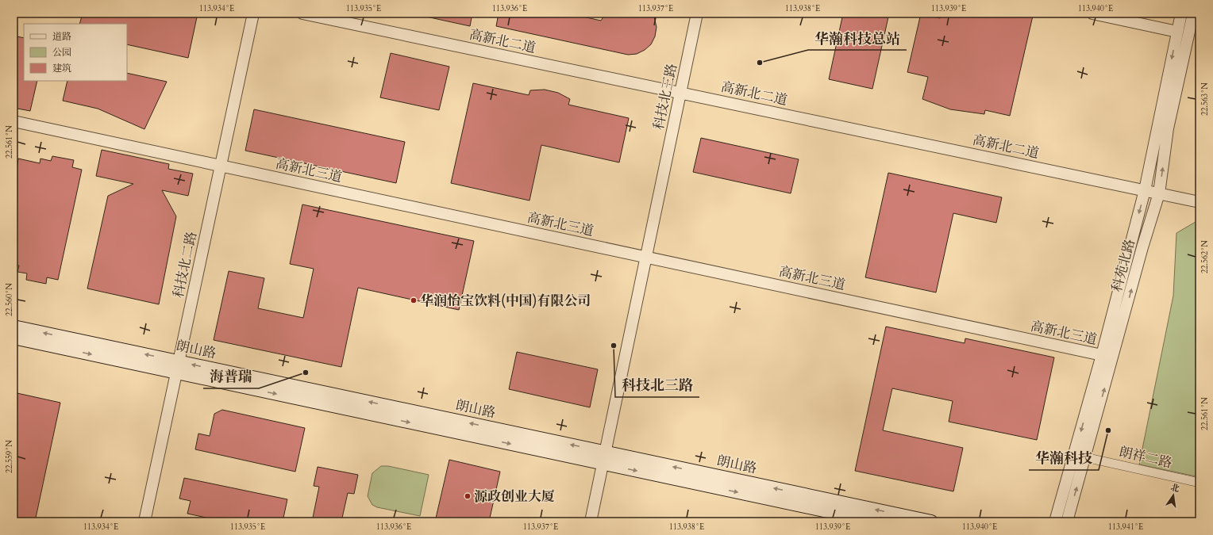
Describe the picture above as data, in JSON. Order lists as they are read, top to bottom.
{
  "streets": {
    "main road": ["朗山路"],
    "street": [
      "高新北二道",
      "科技北三路",
      "高新北三道",
      "科技北二路",
      "科苑北路",
      "朗祥二路"
    ]
  },
  "crossings": [
    ["高新北二道", "科技北三路"],
    ["高新北二道", "科苑北路"],
    ["科技北三路", "高新北三道"],
    ["科技北三路", "朗山路"],
    ["高新北三道", "科技北二路"],
    ["高新北三道", "科苑北路"],
    ["科技北二路", "朗山路"],
    ["科苑北路", "朗祥二路"]
  ],
  "places": [
    "华瀚科技总站",
    "华润怡宝饮料(中国)有限公司",
    "科技北三路",
    "海普瑞",
    "华瀚科技",
    "源政创业大厦"
  ],
  "legend": ["道路", "公园", "建筑"],
  "north": "top",
  "coordinates": [
    "113.934°E",
    "113.935°E",
    "113.936°E",
    "113.937°E",
    "113.938°E",
    "113.939°E",
    "113.940°E",
    "22.563°N",
    "22.561°N",
    "22.562°N",
    "22.560°N",
    "22.559°N",
    "113.941°E"
  ]
}
